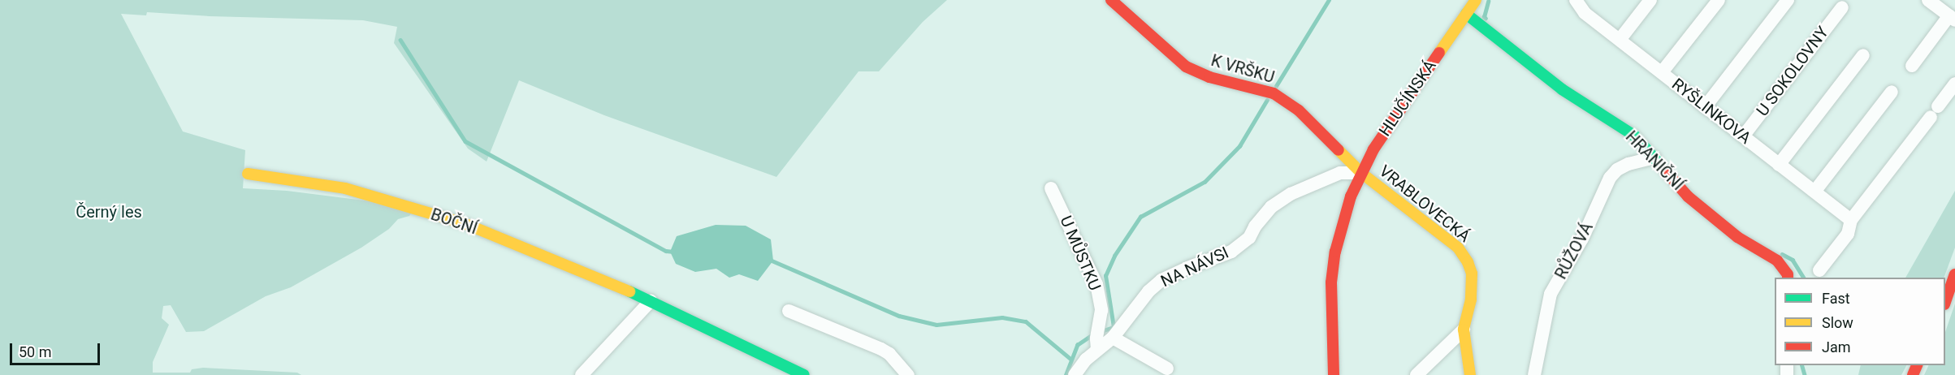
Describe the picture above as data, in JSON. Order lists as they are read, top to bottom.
{
  "streets": {
    "street": [
      "K VRŠKU",
      "U SOKOLOVNY",
      "HLUČÍNSKÁ",
      "RYŠLINKOVA",
      "HRANIČNÍ",
      "VRABLOVECKÁ",
      "BOČNÍ",
      "RŮŽOVÁ",
      "U MŮSTKU",
      "NA NÁVSI"
    ]
  },
  "crossings": [
    ["K VRŠKU", "HLUČÍNSKÁ"],
    ["K VRŠKU", "VRABLOVECKÁ"],
    ["K VRŠKU", "NA NÁVSI"],
    ["U SOKOLOVNY", "RYŠLINKOVA"],
    ["HLUČÍNSKÁ", "HRANIČNÍ"],
    ["HLUČÍNSKÁ", "VRABLOVECKÁ"],
    ["HLUČÍNSKÁ", "NA NÁVSI"],
    ["HRANIČNÍ", "RŮŽOVÁ"],
    ["VRABLOVECKÁ", "NA NÁVSI"],
    ["U MŮSTKU", "NA NÁVSI"]
  ],
  "parks": ["Černý les"],
  "legend": ["Fast", "Slow", "Jam"],
  "scale_bar": "50 m"
}
